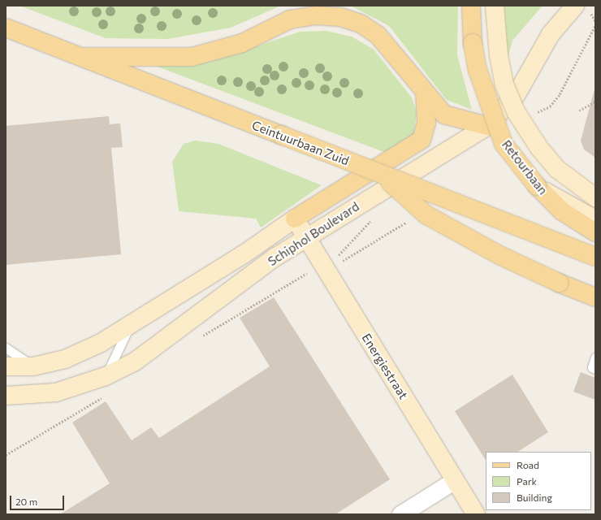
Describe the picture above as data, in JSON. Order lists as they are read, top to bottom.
{
  "streets": {
    "main road": ["Ceintuurbaan Zuid", "Retourbaan"],
    "street": ["Schiphol Boulevard", "Energiestraat"]
  },
  "crossings": [
    ["Schiphol Boulevard", "Energiestraat"]
  ],
  "legend": ["Road", "Park", "Building"],
  "scale_bar": "20 m"
}
